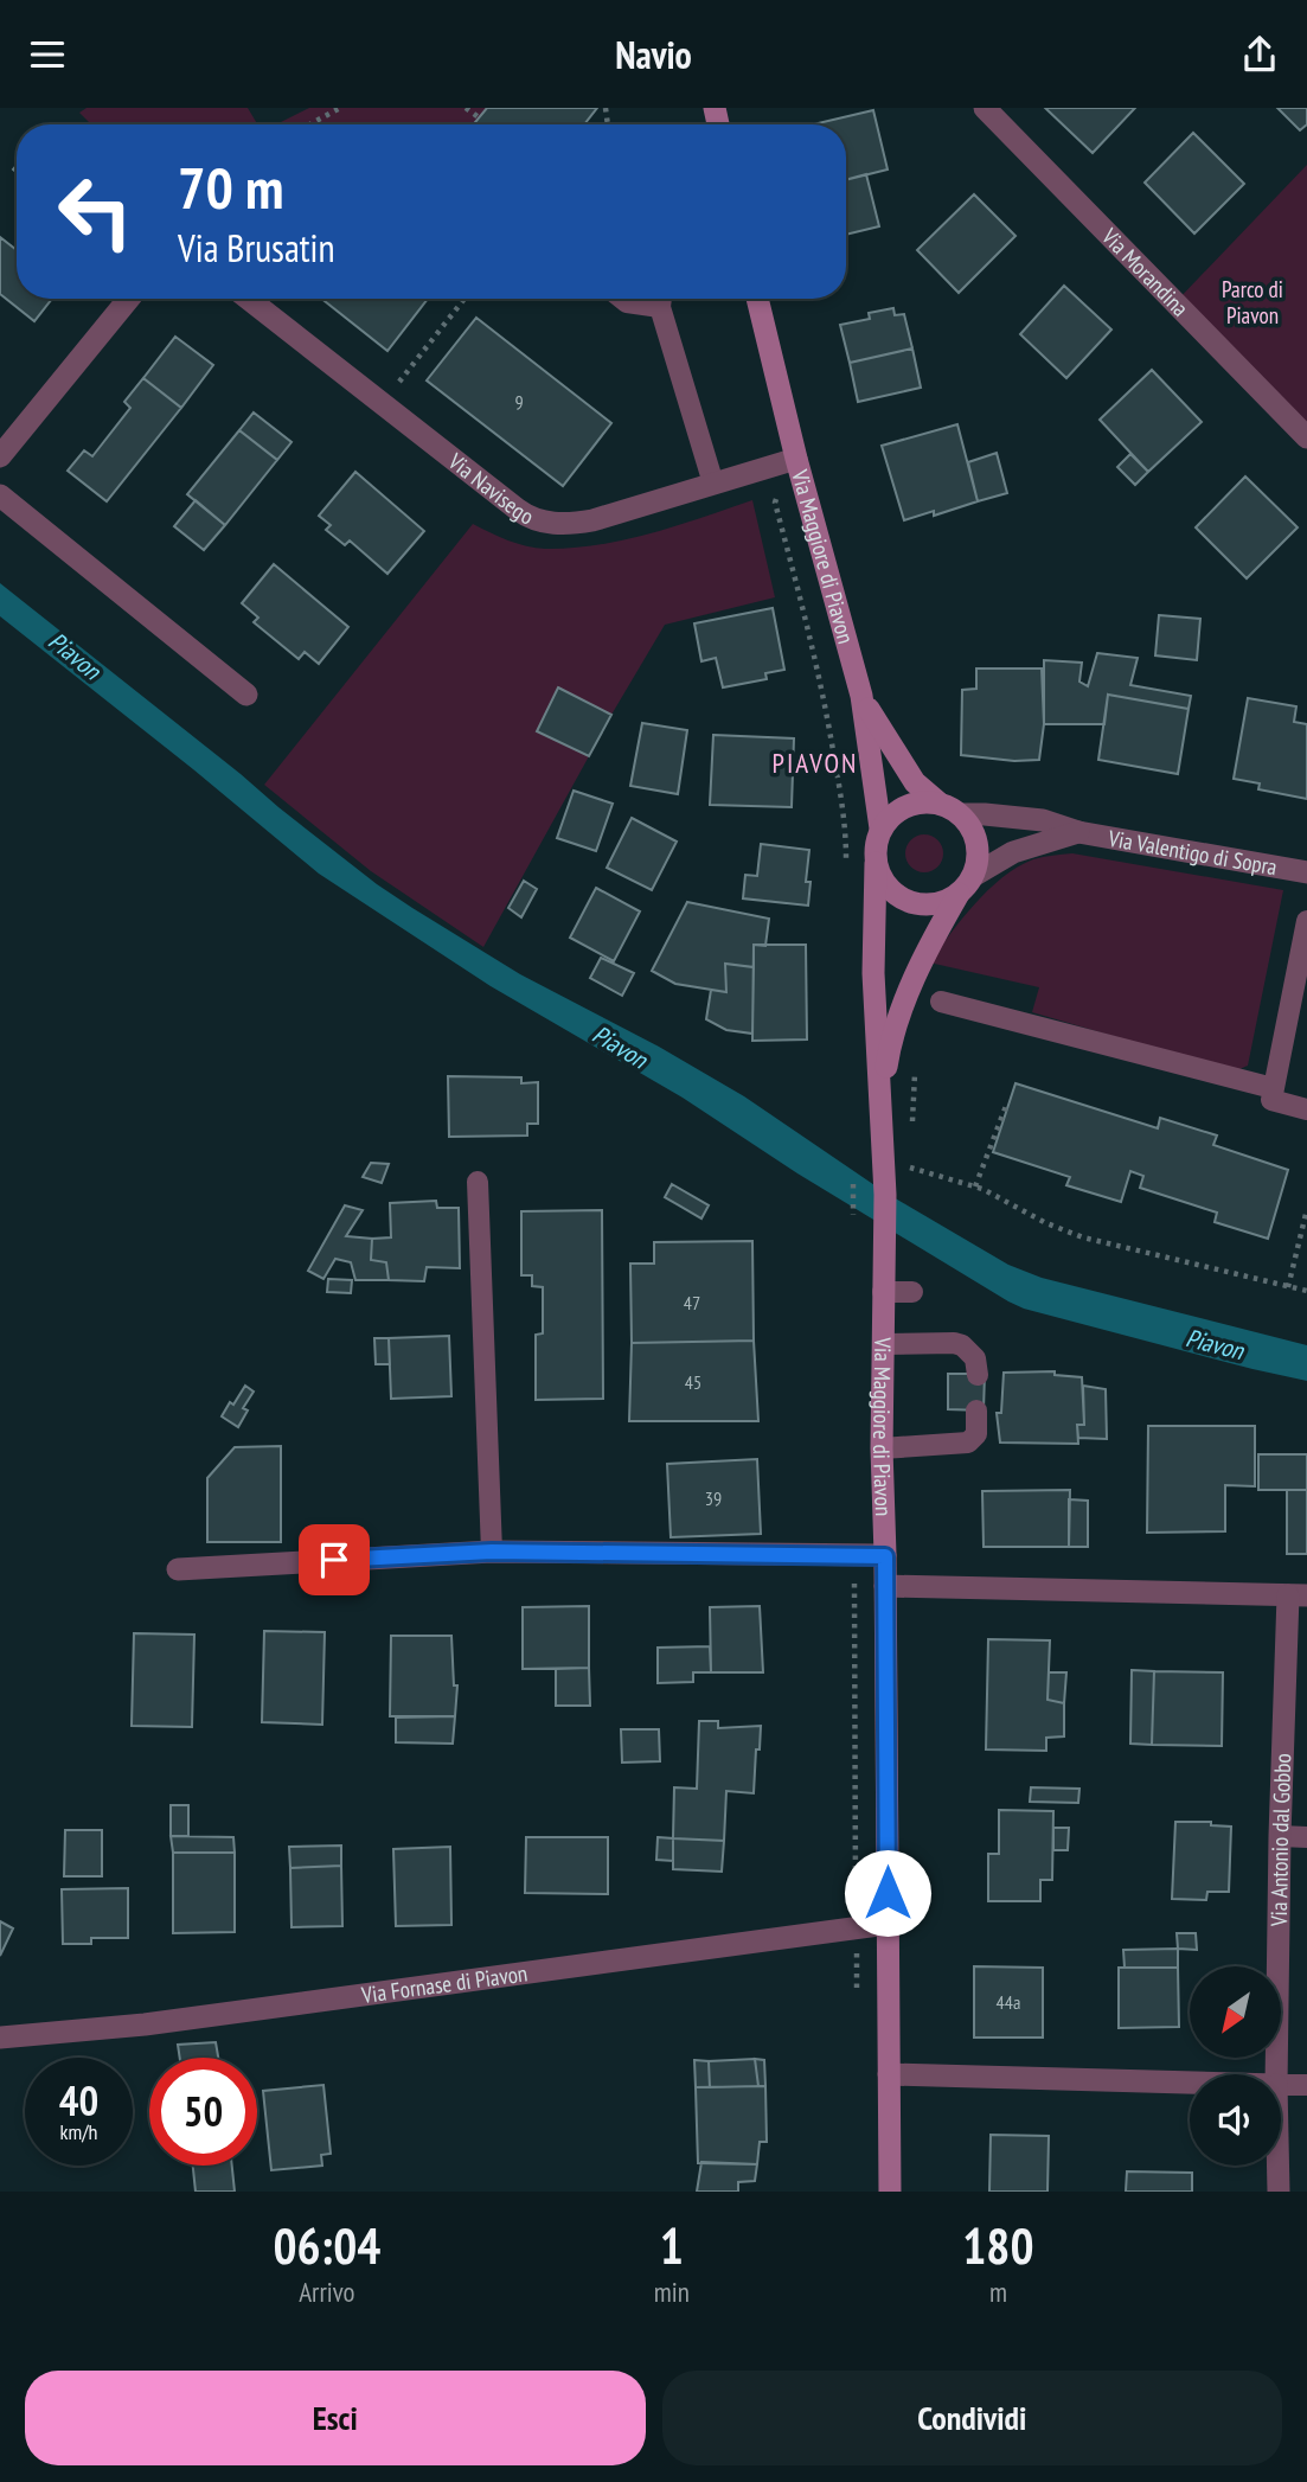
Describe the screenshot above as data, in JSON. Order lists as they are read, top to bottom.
{
  "streets": {
    "main road": ["Via Maggiore di Piavon"],
    "street": [
      "Via Morandina",
      "Via Navisego",
      "Via Valentigo di Sopra",
      "Via Antonio dal Gobbo",
      "Via Fornase di Piavon"
    ]
  },
  "crossings": [
    ["Via Navisego", "Via Maggiore di Piavon"],
    ["Via Maggiore di Piavon", "Via Valentigo di Sopra"],
    ["Via Maggiore di Piavon", "Via Antonio dal Gobbo"],
    ["Via Maggiore di Piavon", "Via Fornase di Piavon"]
  ],
  "districts": ["PIAVON"],
  "water": ["Piavon"],
  "parks": ["Parco di Piavon"],
  "house_numbers": [
    "9",
    "47",
    "45",
    "39",
    "44a"
  ],
  "north": "bottom left",
  "page": {
    "header": "Navio",
    "turn": ["70 m", "Via Brusatin"],
    "speed": "40 km/h",
    "limit": "50",
    "eta": [
      "06:04",
      "Arrivo",
      "1",
      "min",
      "180",
      "m"
    ],
    "buttons": ["Esci", "Condividi"]
  }
}
